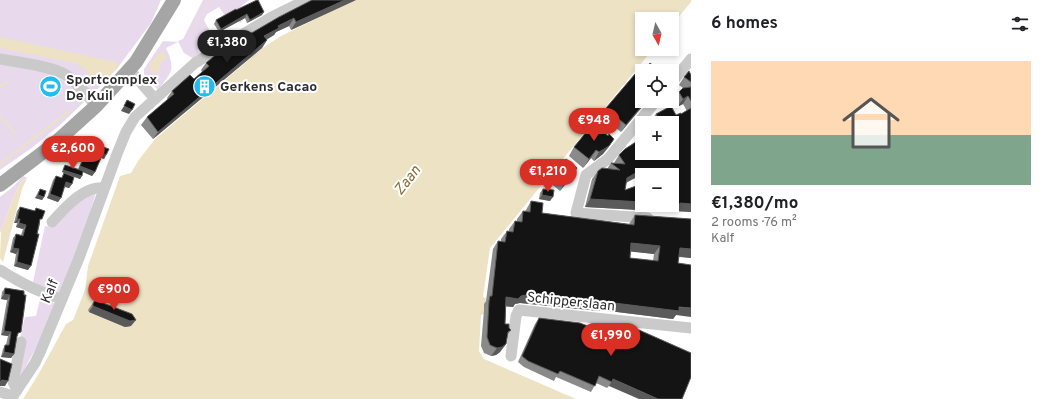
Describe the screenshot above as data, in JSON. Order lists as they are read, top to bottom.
{
  "streets": {
    "street": ["Kalf", "Schipperslaan"]
  },
  "water": ["Zaan"],
  "places": {
    "building": ["Gerkens Cacao"],
    "sports": ["Sportcomplex De Kuil"]
  },
  "north": "bottom",
  "page": {
    "heading": "6 homes",
    "map_buttons": ["+", "−"],
    "price": [
      "€1,380",
      "€948",
      "€2,600",
      "€1,210",
      "€900",
      "€1,990"
    ],
    "list": [
      {
        "name": "€1,380/mo",
        "note": "2 rooms · 76 m² · Kalf"
      }
    ]
  }
}
